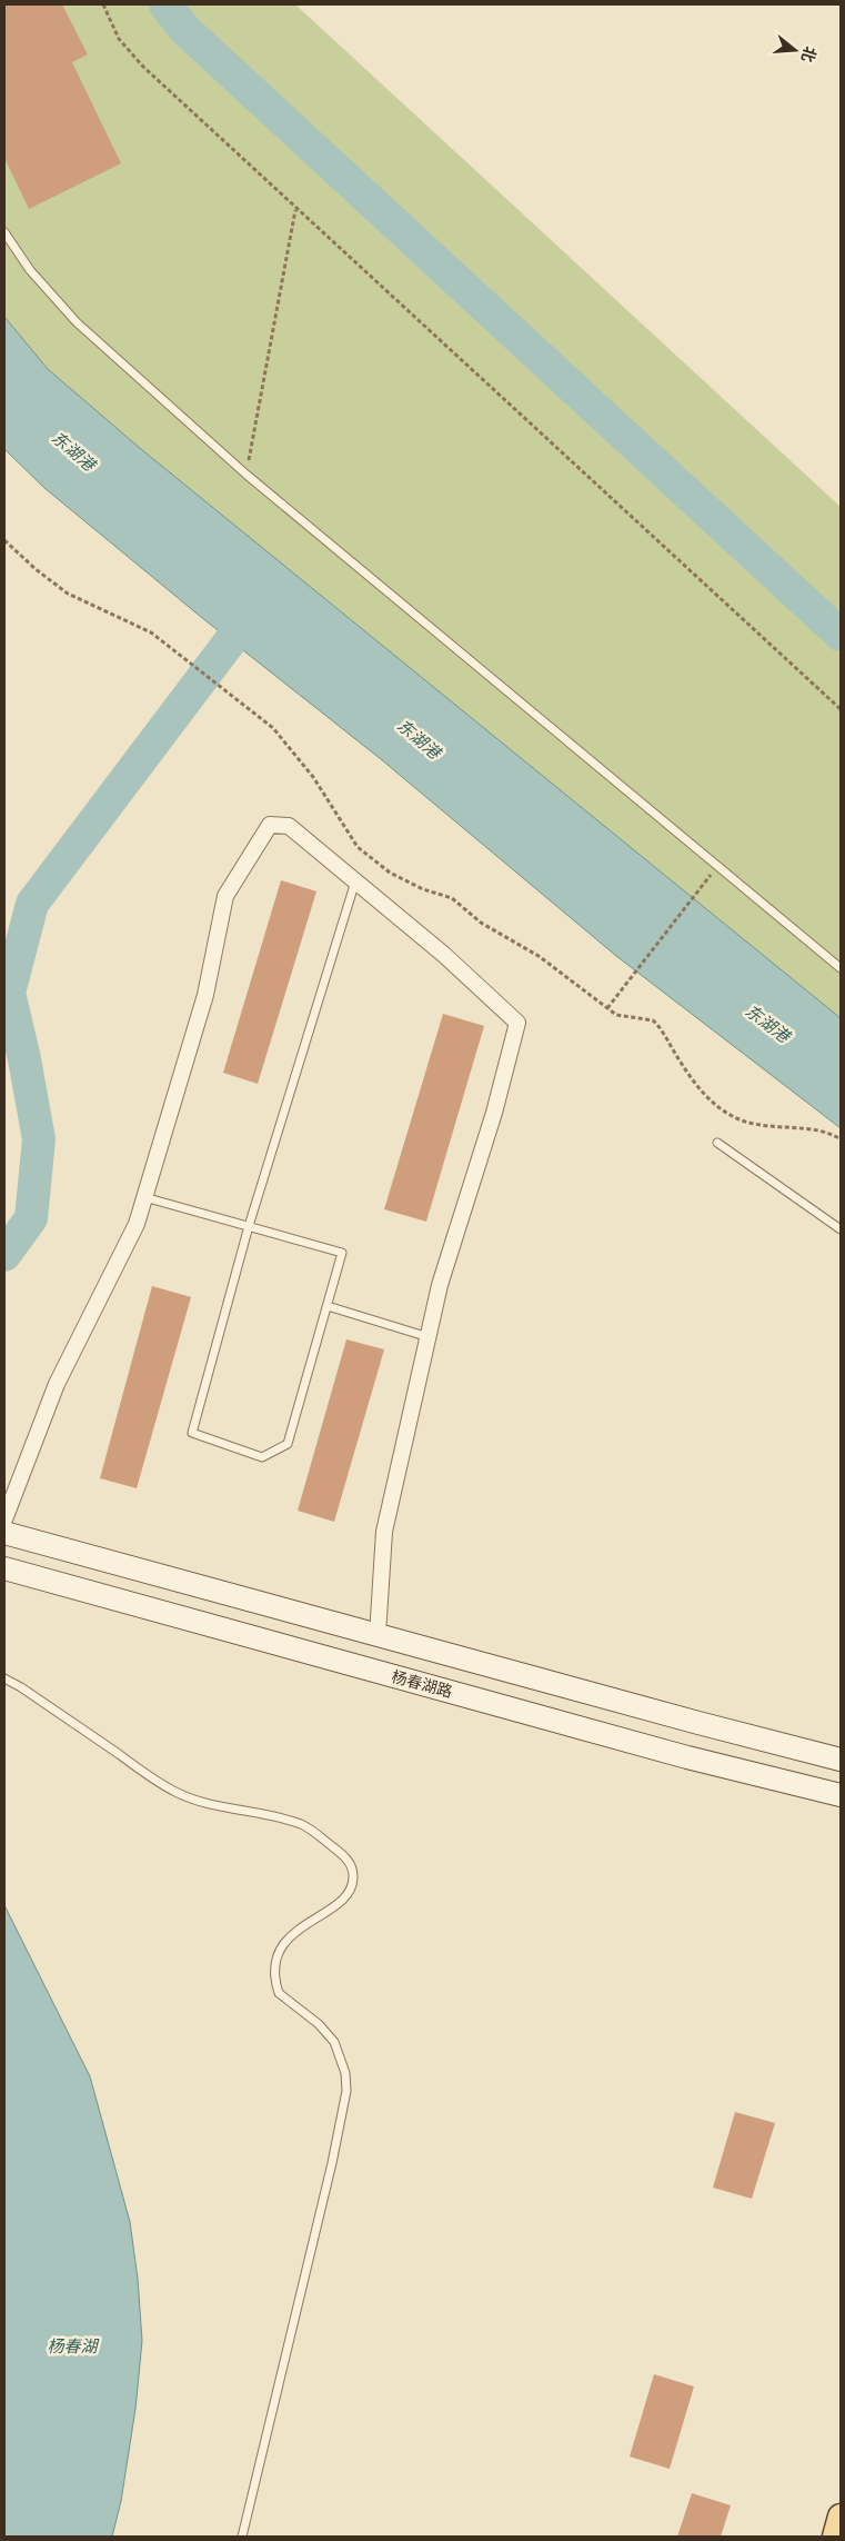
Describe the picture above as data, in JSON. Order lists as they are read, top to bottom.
{
  "streets": {
    "main road": ["杨春湖路"]
  },
  "water": ["东湖港", "杨春湖"],
  "north": "right"
}
